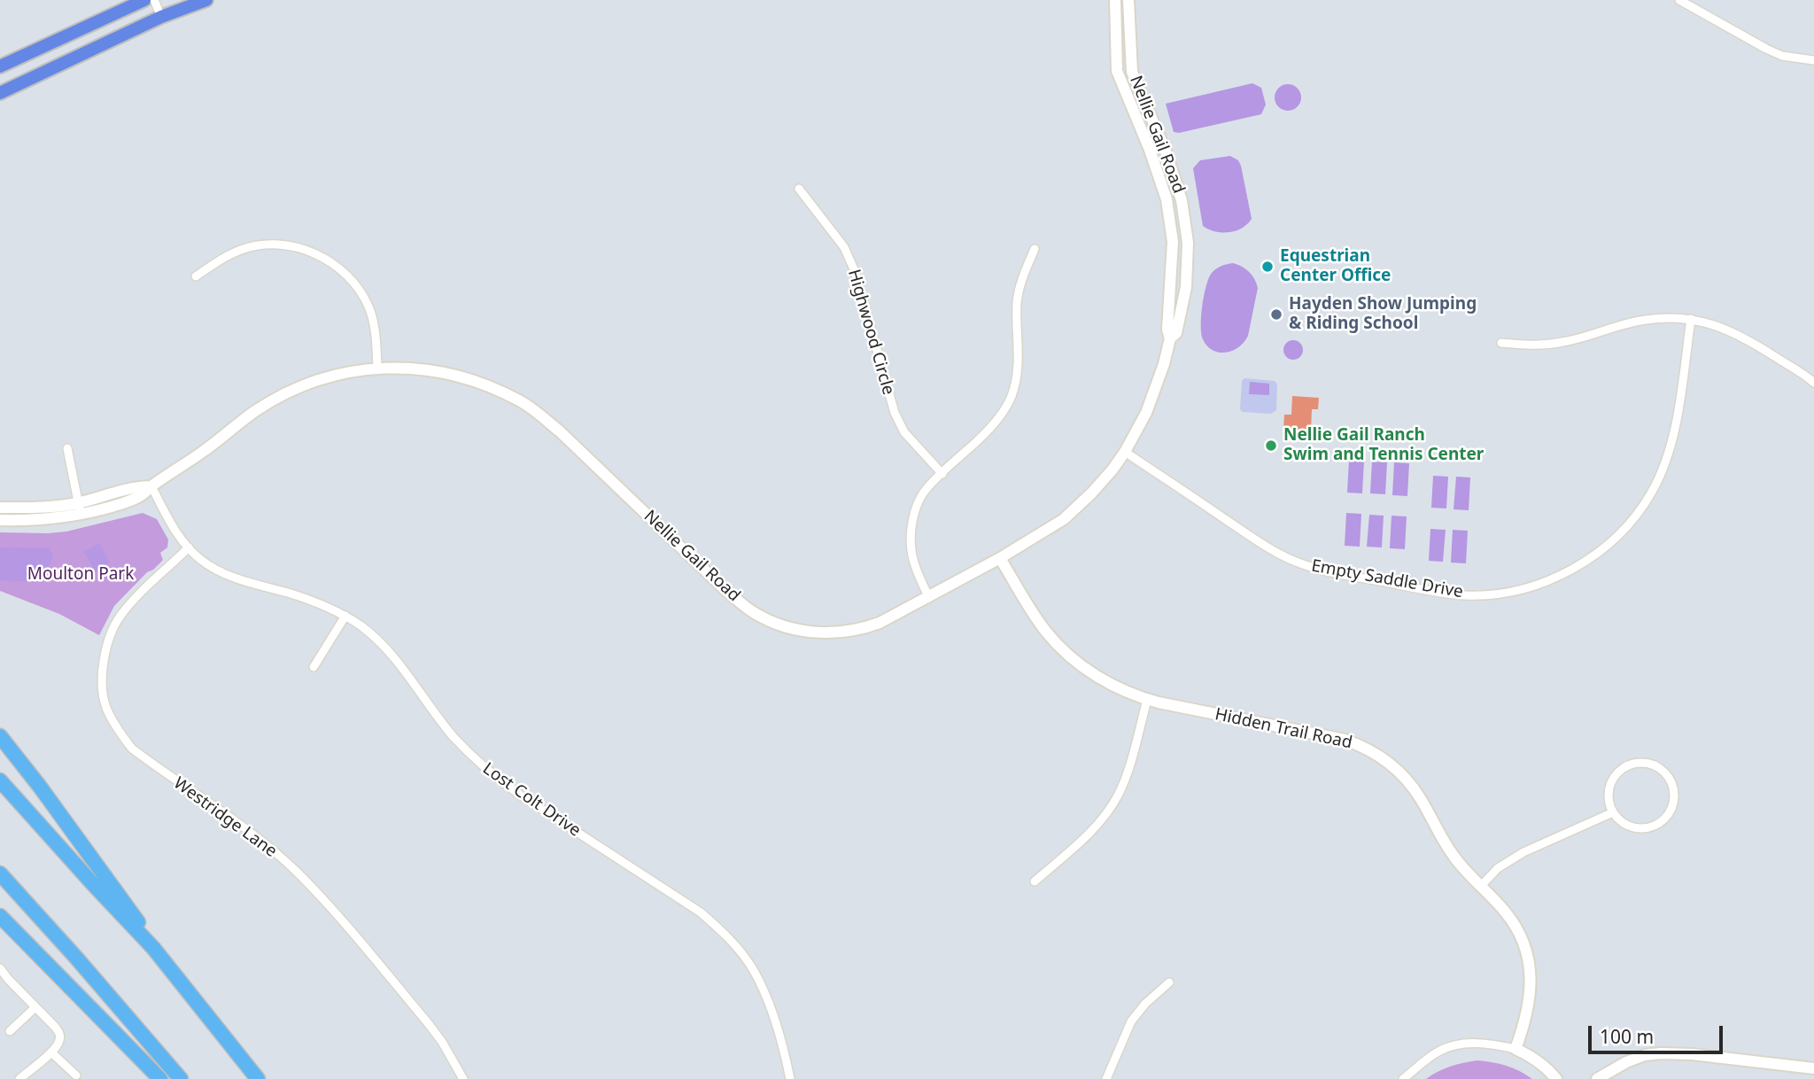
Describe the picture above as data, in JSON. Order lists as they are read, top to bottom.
{
  "streets": {
    "street": [
      "Nellie Gail Road",
      "Highwood Circle",
      "Empty Saddle Drive",
      "Hidden Trail Road",
      "Lost Colt Drive",
      "Westridge Lane"
    ]
  },
  "crossings": [
    ["Nellie Gail Road", "Empty Saddle Drive"],
    ["Nellie Gail Road", "Hidden Trail Road"],
    ["Nellie Gail Road", "Lost Colt Drive"],
    ["Lost Colt Drive", "Westridge Lane"]
  ],
  "parks": ["Moulton Park"],
  "places": ["Equestrian Center Office", "Hayden Show Jumping & Riding School", "Nellie Gail Ranch Swim and Tennis Center"],
  "scale_bar": "100 m"
}
